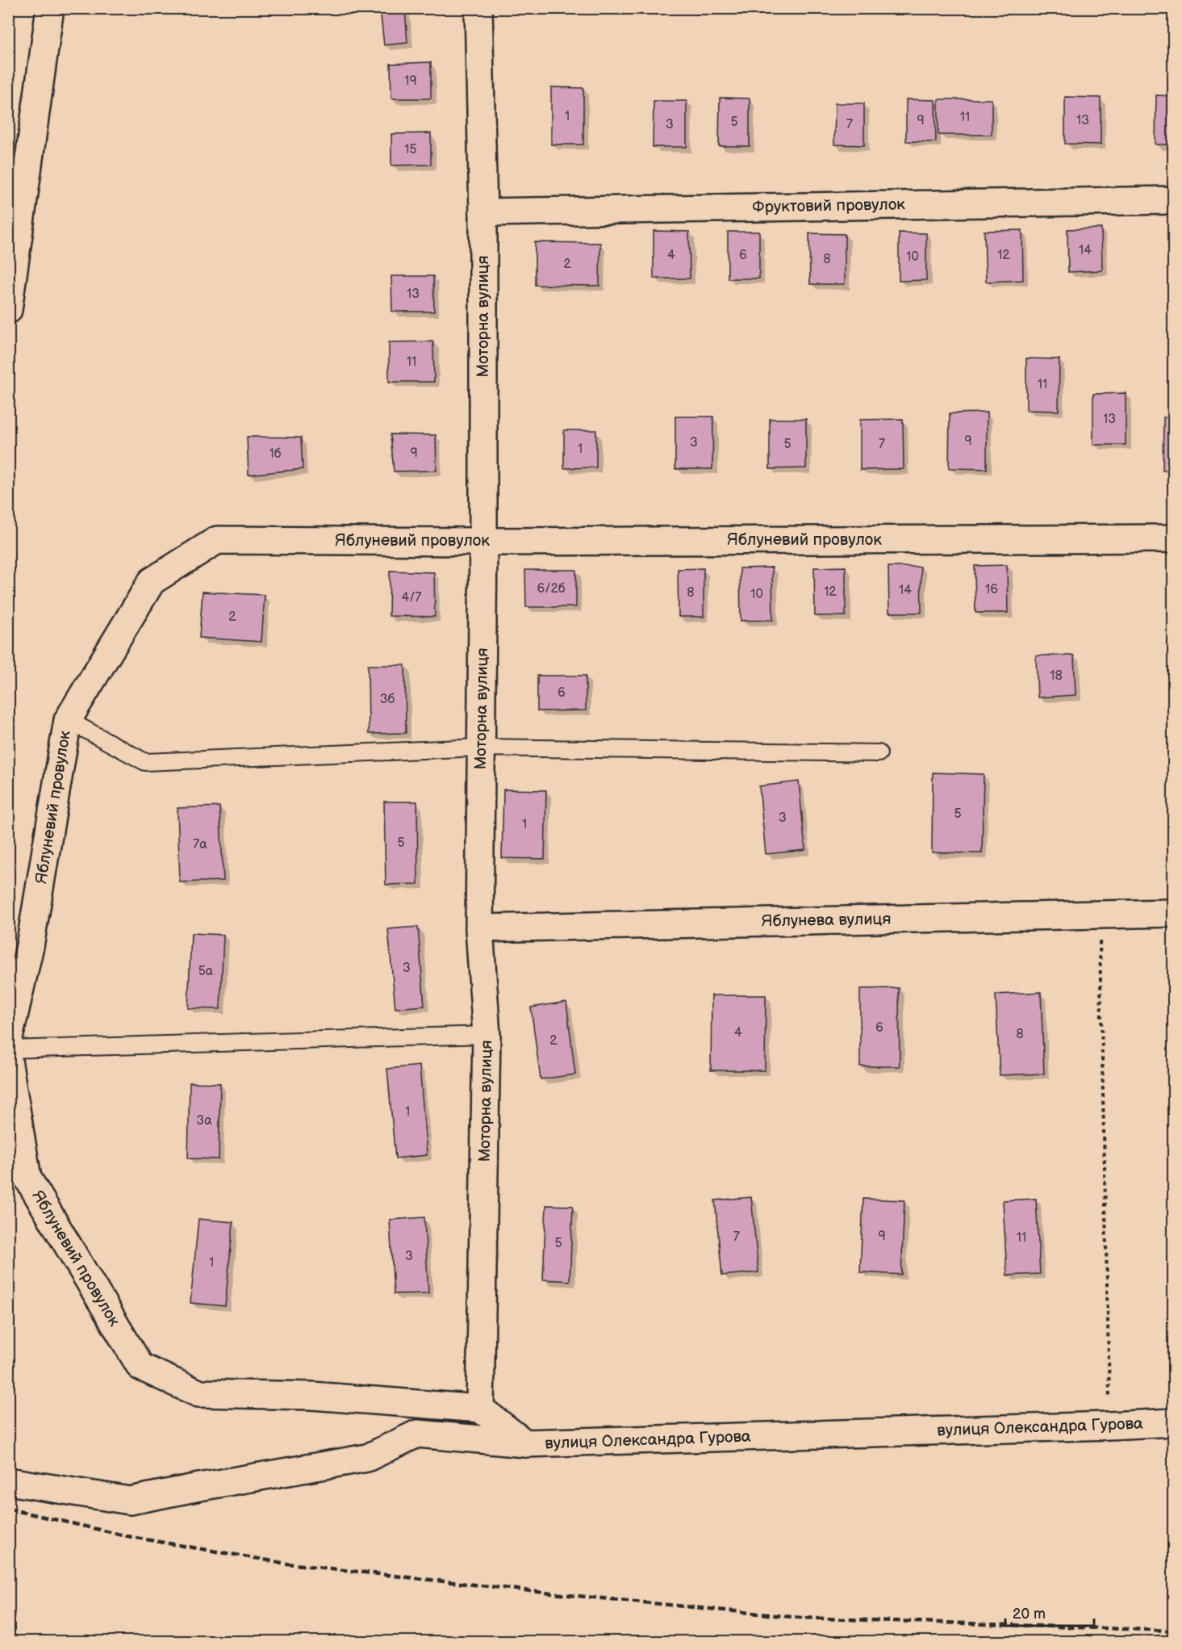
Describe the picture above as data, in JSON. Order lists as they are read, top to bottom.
{
  "streets": {
    "street": [
      "Фруктовий провулок",
      "Моторна вулиця",
      "Яблуневий провулок",
      "Яблунева вулиця",
      "вулиця Олександра Гурова"
    ]
  },
  "crossings": [
    ["Фруктовий провулок", "Моторна вулиця"],
    ["Моторна вулиця", "Яблуневий провулок"],
    ["Моторна вулиця", "Яблунева вулиця"],
    ["Моторна вулиця", "вулиця Олександра Гурова"],
    ["Яблуневий провулок", "вулиця Олександра Гурова"]
  ],
  "house_numbers": [
    "19",
    "1",
    "11",
    "9",
    "13",
    "5",
    "3",
    "7",
    "15",
    "14",
    "4",
    "6",
    "12",
    "10",
    "8",
    "2",
    "13",
    "11",
    "11",
    "13",
    "9",
    "3",
    "5",
    "7",
    "1",
    "9",
    "1б",
    "6/2б",
    "16",
    "14",
    "12",
    "8",
    "10",
    "4/7",
    "2",
    "18",
    "6",
    "3б",
    "5",
    "3",
    "1",
    "5",
    "7а",
    "3",
    "5а",
    "6",
    "4",
    "8",
    "2",
    "1",
    "3а",
    "9",
    "7",
    "11",
    "5",
    "3",
    "1"
  ],
  "scale_bar": "20 m"
}
